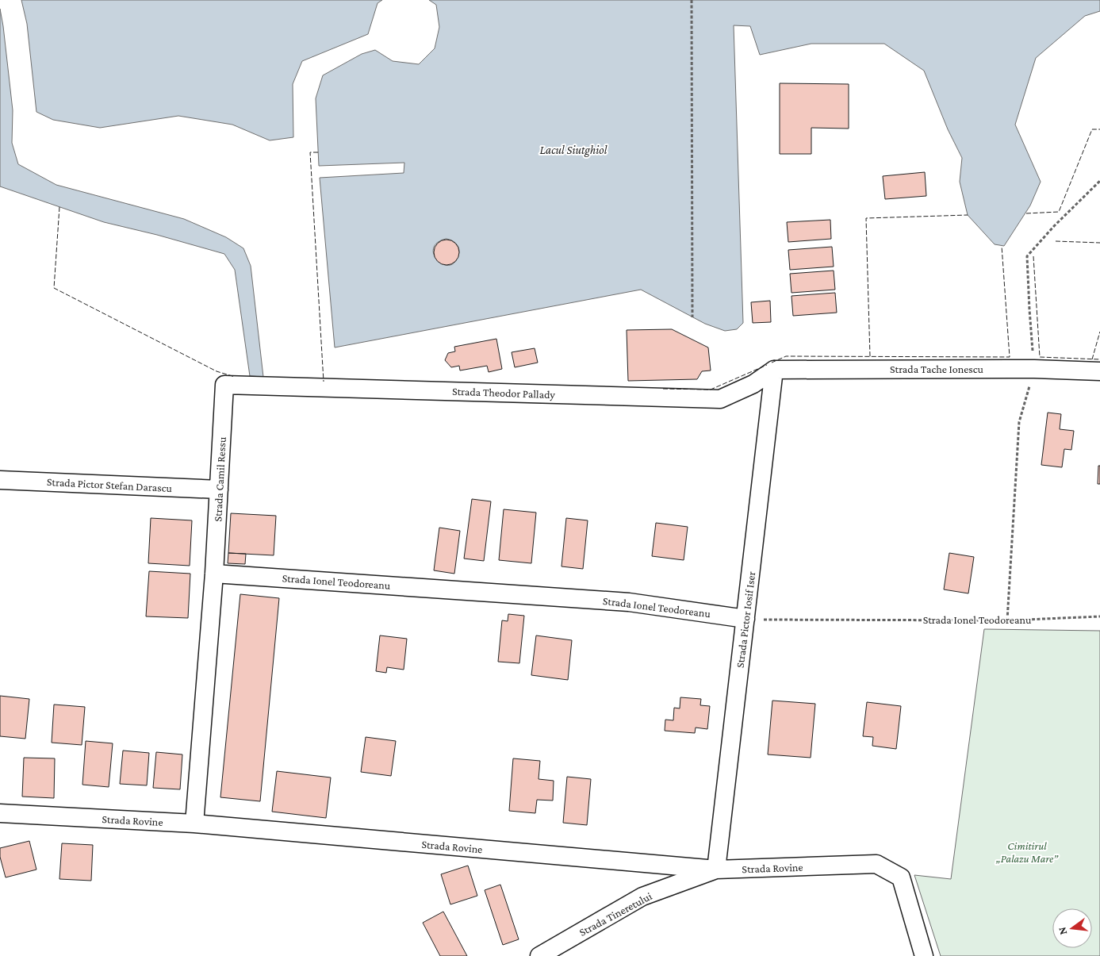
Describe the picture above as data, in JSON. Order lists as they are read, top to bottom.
{
  "streets": {
    "street": [
      "Strada Tache Ionescu",
      "Strada Theodor Pallady",
      "Strada Camil Ressu",
      "Strada Pictor Stefan Darascu",
      "Strada Ionel Teodoreanu",
      "Strada Pictor Iosif Iser",
      "Strada Rovine",
      "Strada Tineretului"
    ]
  },
  "crossings": [
    ["Strada Tache Ionescu", "Strada Theodor Pallady"],
    ["Strada Tache Ionescu", "Strada Pictor Iosif Iser"],
    ["Strada Theodor Pallady", "Strada Camil Ressu"],
    ["Strada Theodor Pallady", "Strada Pictor Iosif Iser"],
    ["Strada Camil Ressu", "Strada Pictor Stefan Darascu"],
    ["Strada Camil Ressu", "Strada Ionel Teodoreanu"],
    ["Strada Camil Ressu", "Strada Rovine"],
    ["Strada Ionel Teodoreanu", "Strada Pictor Iosif Iser"],
    ["Strada Pictor Iosif Iser", "Strada Rovine"],
    ["Strada Pictor Iosif Iser", "Strada Tineretului"],
    ["Strada Rovine", "Strada Tineretului"]
  ],
  "water": ["Lacul Siutghiol"],
  "parks": ["Cimitirul „Palazu Mare”"],
  "north": "left"
}
